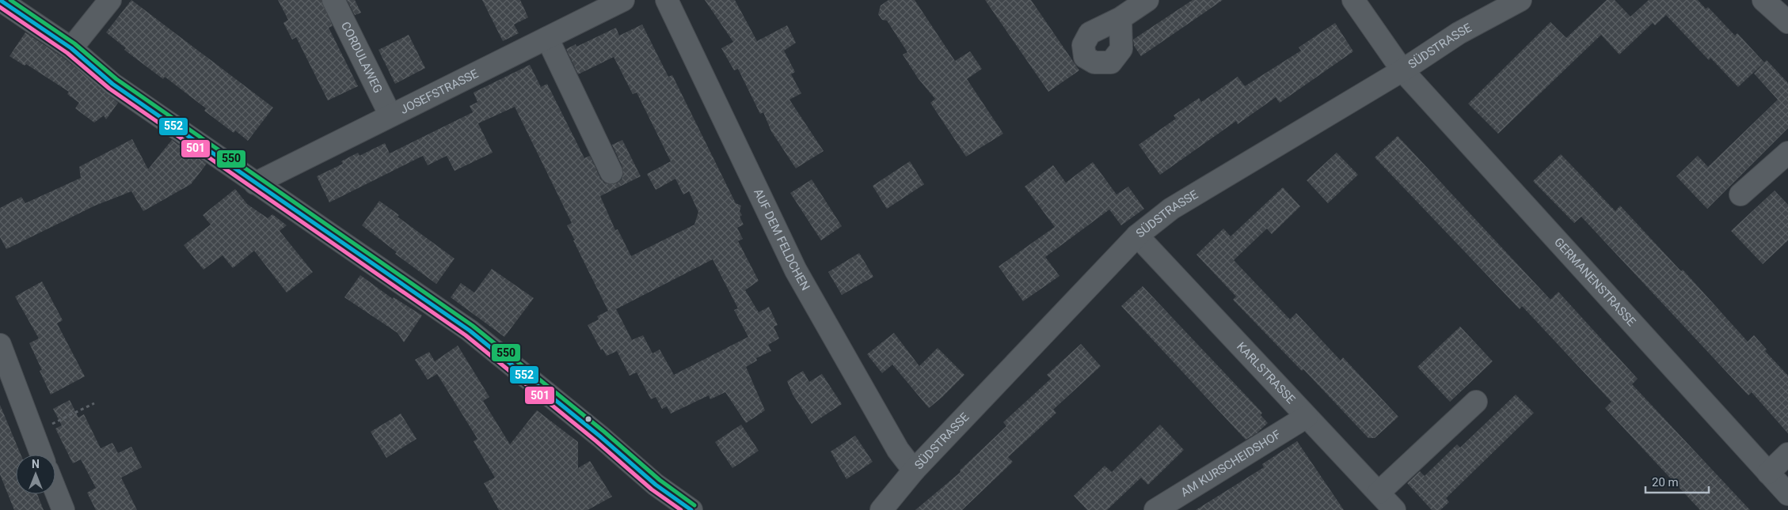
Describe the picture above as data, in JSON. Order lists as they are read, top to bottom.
{
  "streets": {
    "street": [
      "SÜDSTRASSE",
      "CORDULAWEG",
      "JOSEFSTRASSE",
      "AUF DEM FELDCHEN",
      "GERMANENSTRASSE",
      "KARLSTRASSE",
      "AM KURSCHEIDSHOF"
    ]
  },
  "crossings": [
    ["SÜDSTRASSE", "AUF DEM FELDCHEN"],
    ["SÜDSTRASSE", "GERMANENSTRASSE"],
    ["SÜDSTRASSE", "KARLSTRASSE"],
    ["CORDULAWEG", "JOSEFSTRASSE"],
    ["KARLSTRASSE", "AM KURSCHEIDSHOF"]
  ],
  "lines": ["transit line 552", "transit line 550", "transit line 501"],
  "scale_bar": "20 m",
  "north": "top"
}
